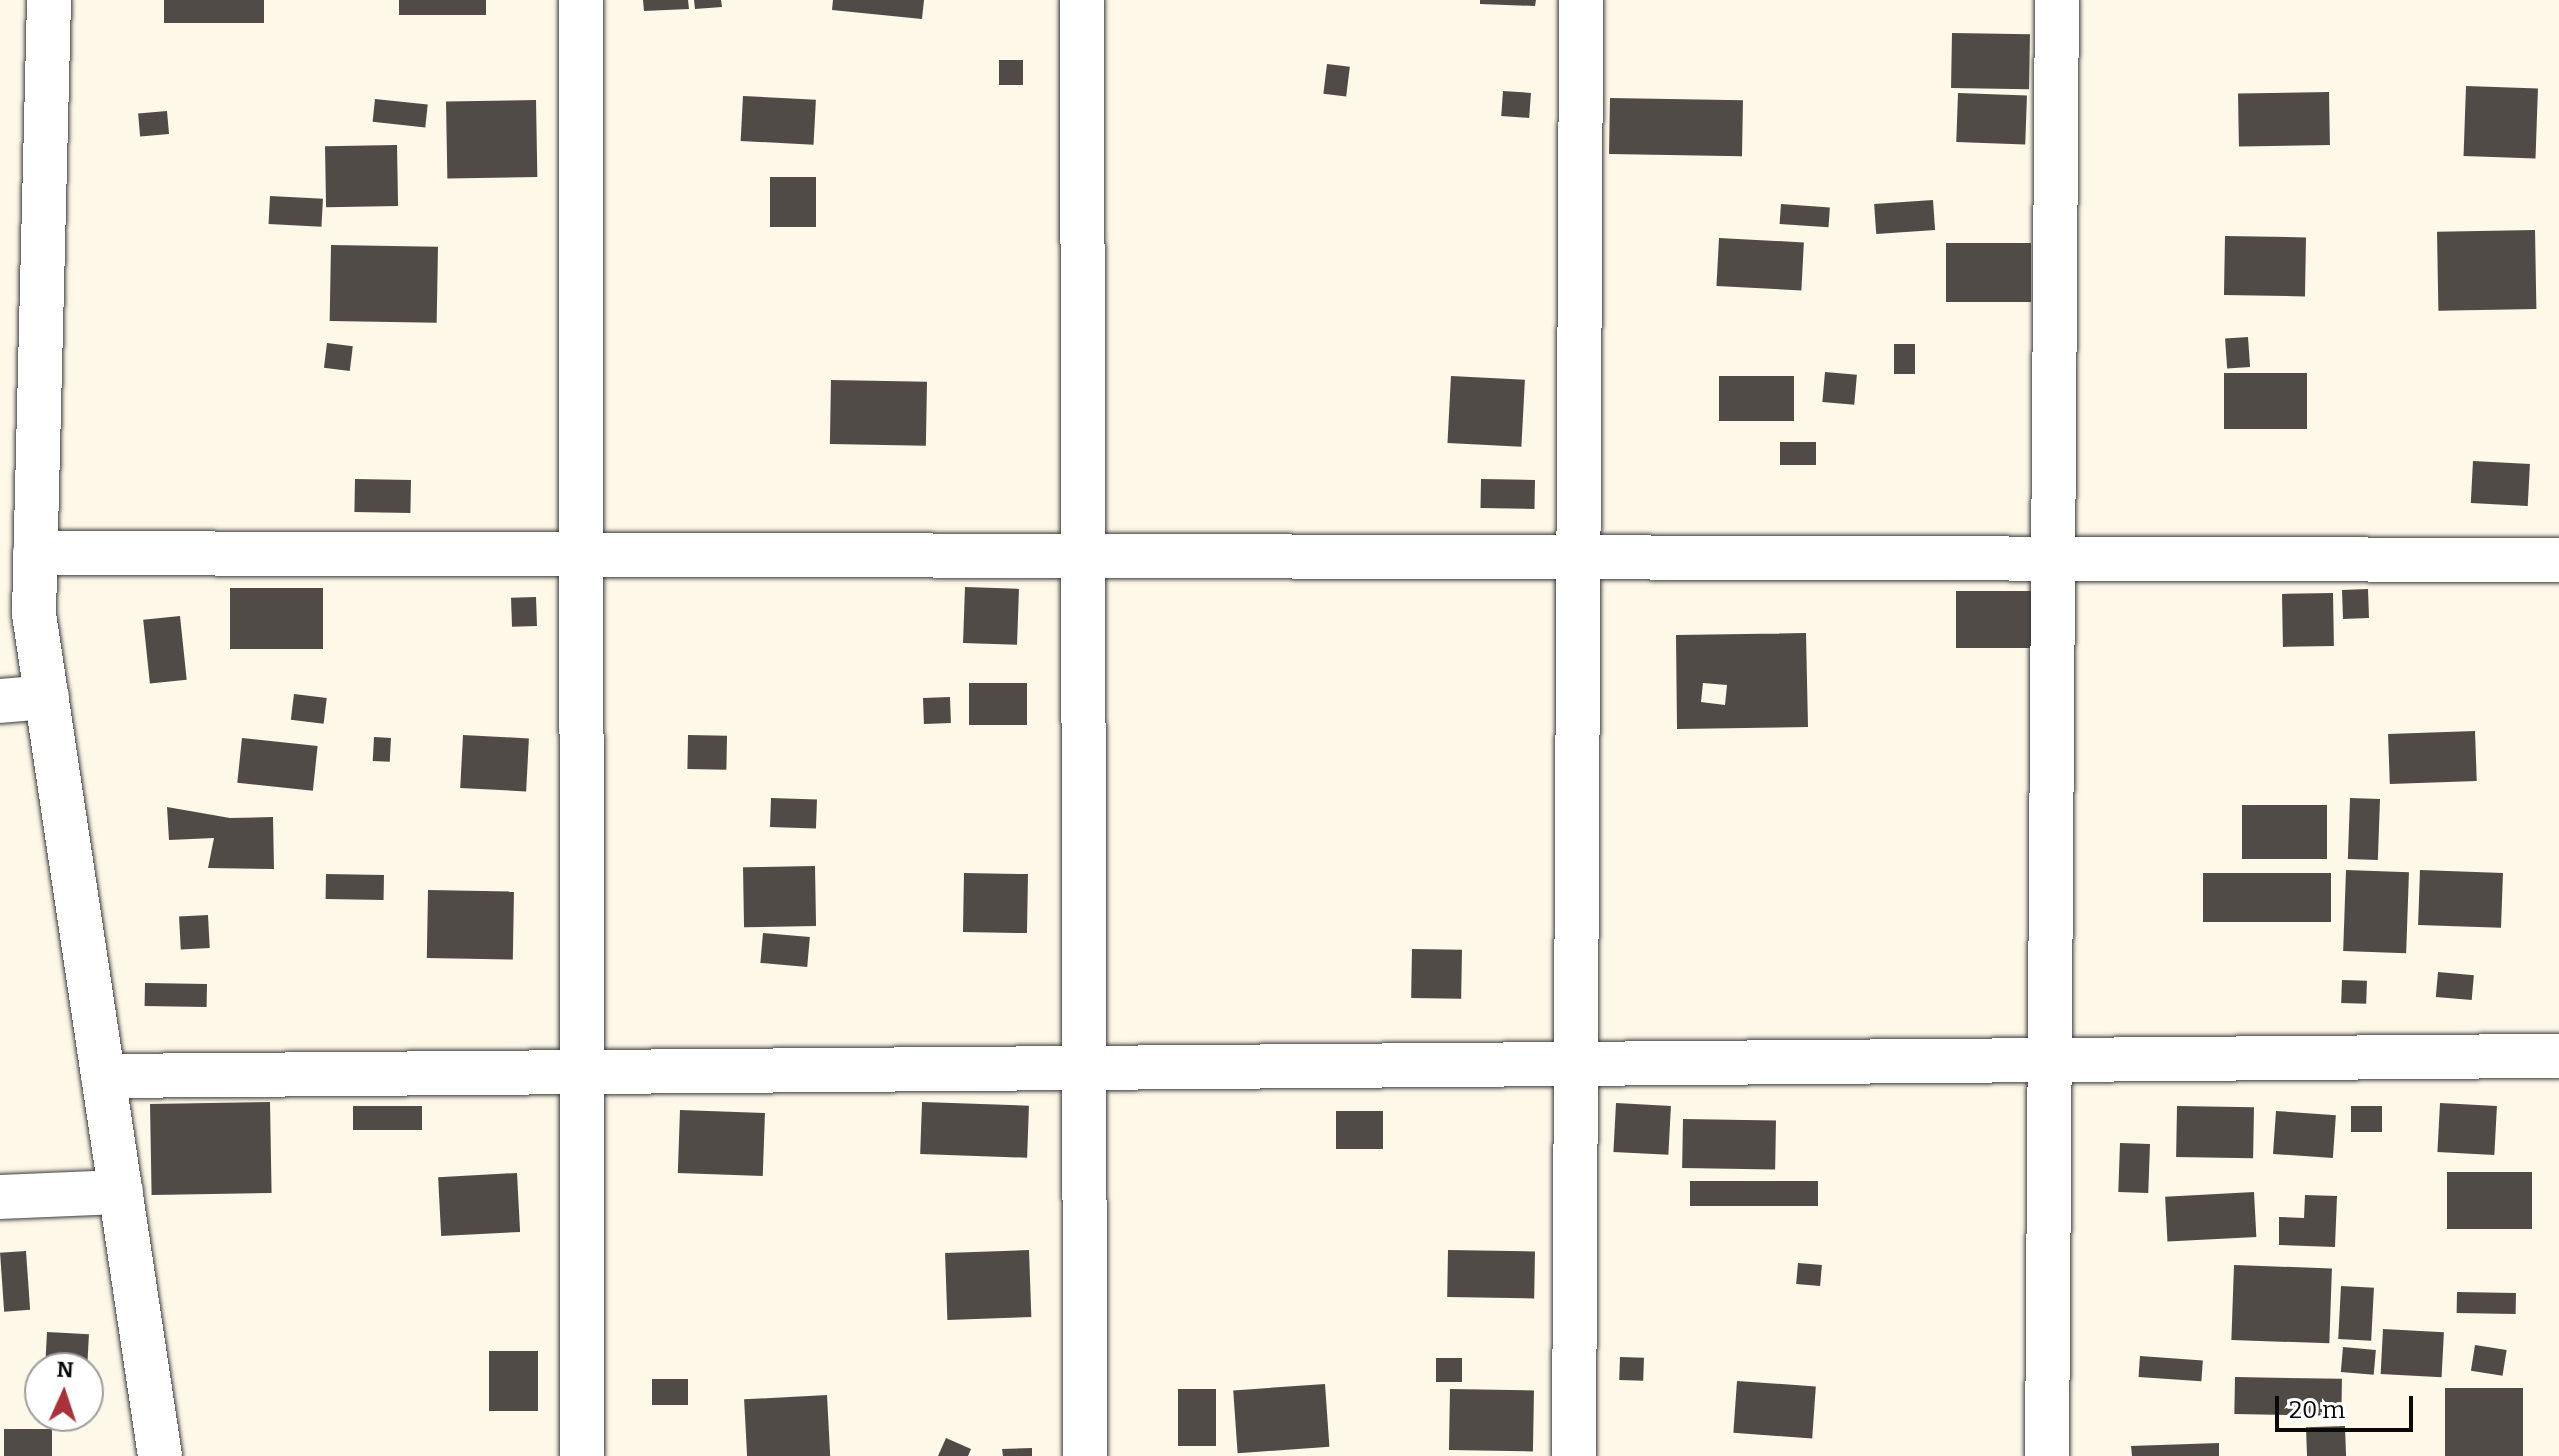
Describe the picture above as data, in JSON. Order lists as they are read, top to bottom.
{
  "scale_bar": "20 m",
  "north": "top"
}
